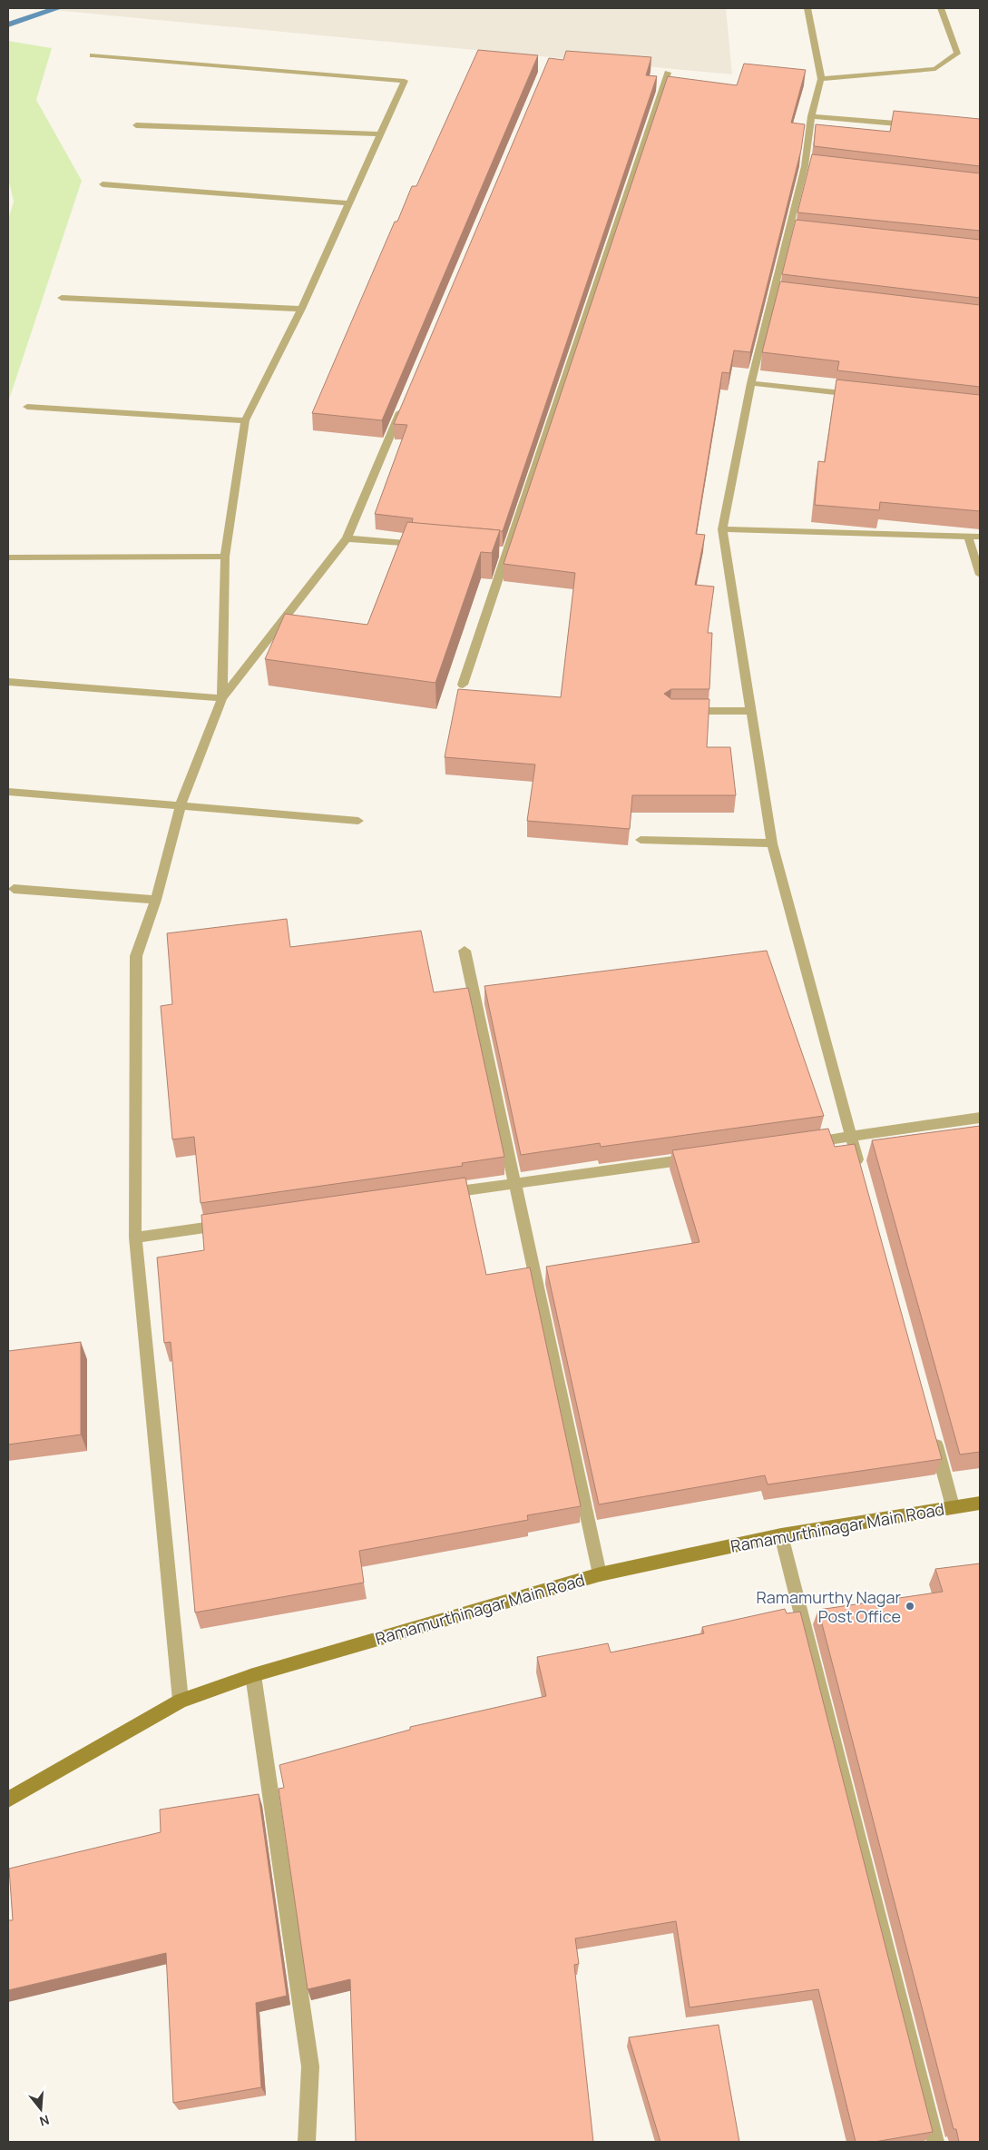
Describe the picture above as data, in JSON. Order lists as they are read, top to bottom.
{
  "streets": {
    "main road": ["Ramamurthinagar Main Road"]
  },
  "places": ["Ramamurthy Nagar Post Office"],
  "north": "bottom"
}
